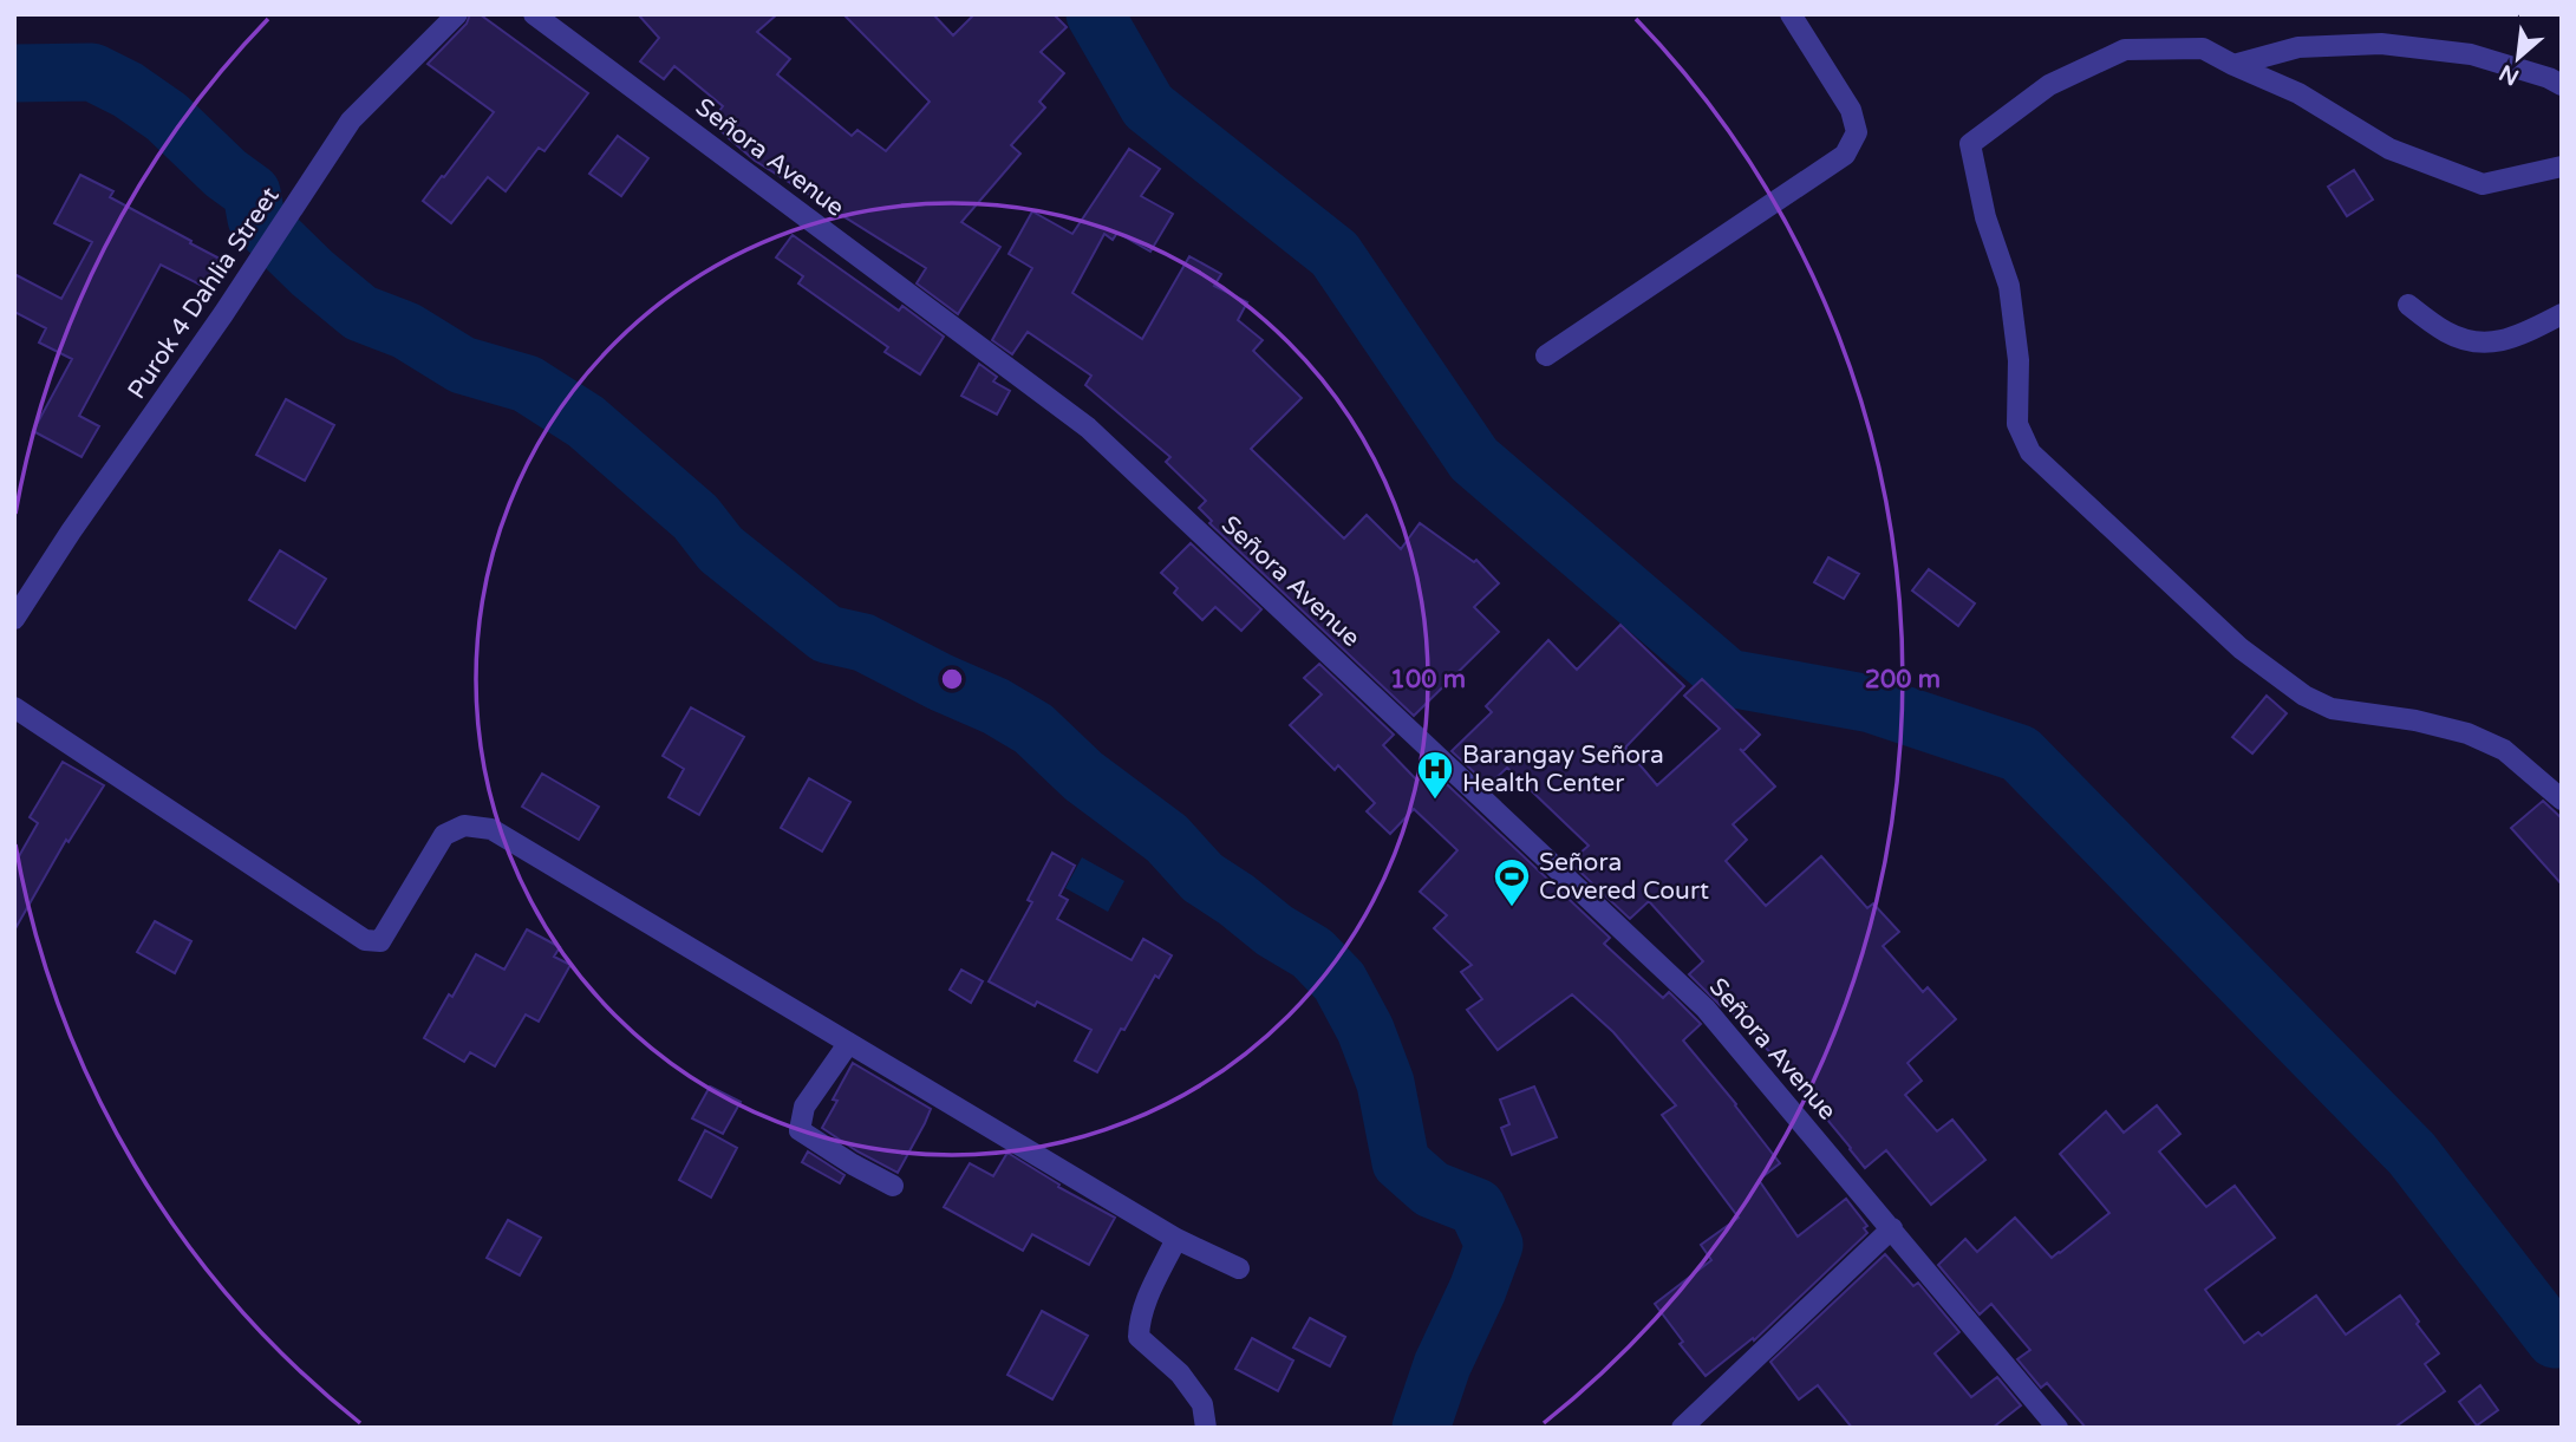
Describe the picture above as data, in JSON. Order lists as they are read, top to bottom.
{
  "streets": {
    "street": ["Señora Avenue", "Purok 4 Dahlia Street"]
  },
  "places": {
    "hospital": ["Barangay Señora Health Center"],
    "sports": ["Señora Covered Court"]
  },
  "north": "bottom left",
  "rings": ["100 m", "200 m"]
}
